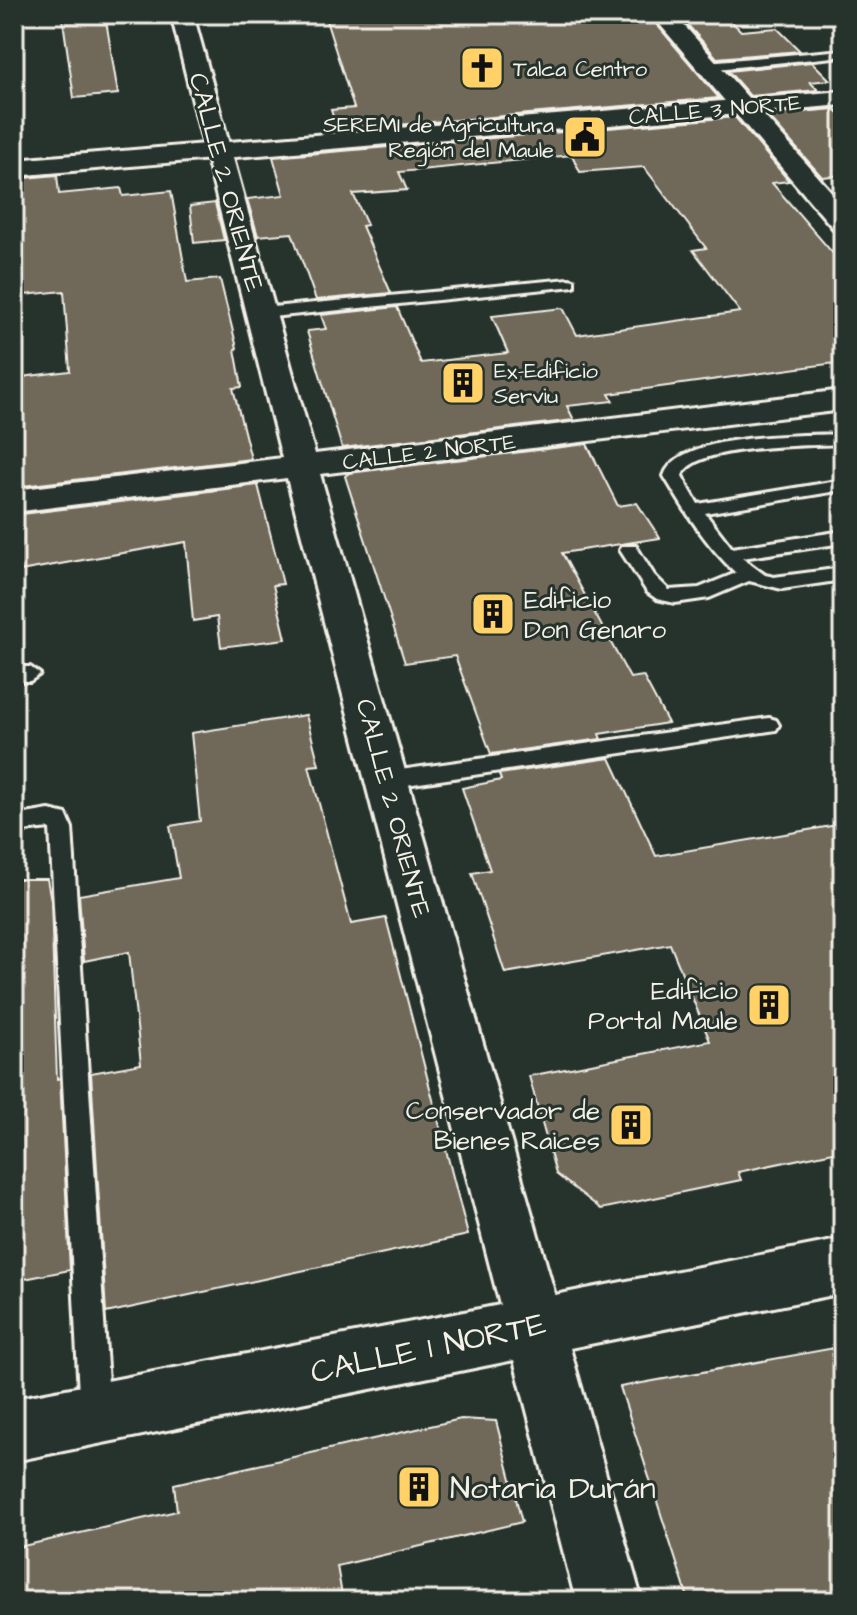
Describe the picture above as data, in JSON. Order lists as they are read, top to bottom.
{
  "streets": {
    "street": [
      "CALLE 3 NORTE",
      "CALLE 2 ORIENTE",
      "CALLE 2 NORTE",
      "CALLE 1 NORTE"
    ]
  },
  "crossings": [
    ["CALLE 3 NORTE", "CALLE 2 ORIENTE"],
    ["CALLE 2 ORIENTE", "CALLE 2 NORTE"],
    ["CALLE 2 ORIENTE", "CALLE 1 NORTE"]
  ],
  "places": {
    "church": ["Talca Centro"],
    "public building": ["SEREMI de Agricultura Región del Maule"],
    "building": [
      "Ex-Edificio Serviu",
      "Edificio Don Genaro",
      "Edificio Portal Maule",
      "Conservador de Bienes Raices",
      "Notaria Durán"
    ]
  }
}
